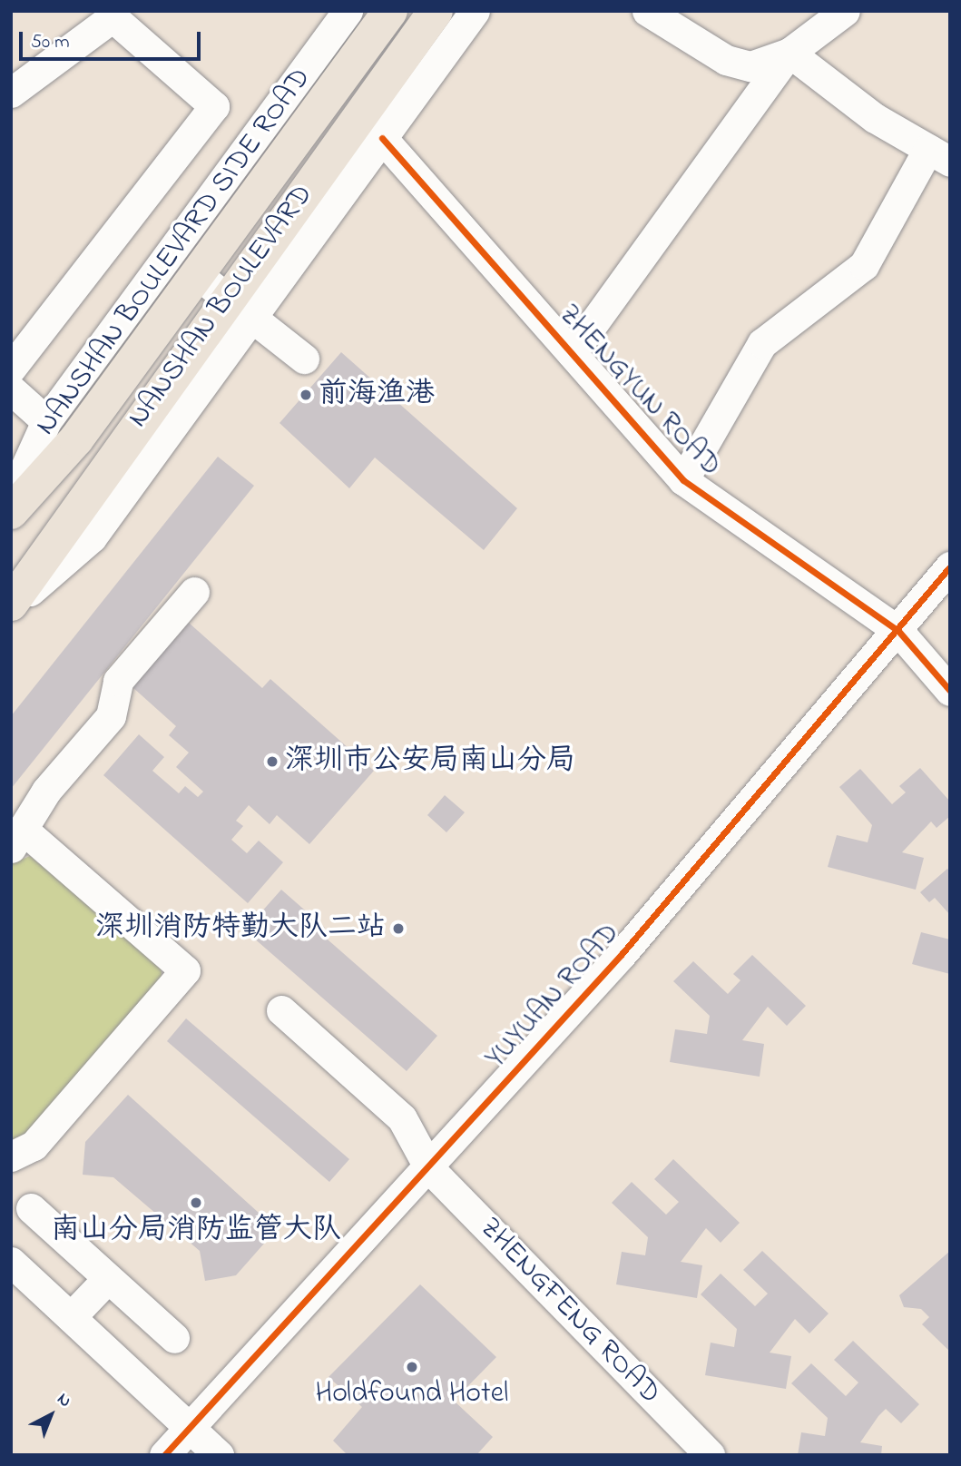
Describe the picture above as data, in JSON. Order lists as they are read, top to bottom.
{
  "streets": {
    "main road": ["NANSHAN BOULEVARD"],
    "street": [
      "NANSHAN BOULEVARD SIDE ROAD",
      "ZHENGYUN ROAD",
      "YUYUAN ROAD",
      "ZHENGFENG ROAD"
    ]
  },
  "crossings": [
    ["ZHENGYUN ROAD", "YUYUAN ROAD"],
    ["YUYUAN ROAD", "ZHENGFENG ROAD"]
  ],
  "places": [
    "前海渔港",
    "深圳市公安局南山分局",
    "深圳消防特勤大队二站",
    "南山分局消防监管大队",
    "Holdfound Hotel"
  ],
  "scale_bar": "50 m",
  "north": "top right"
}
